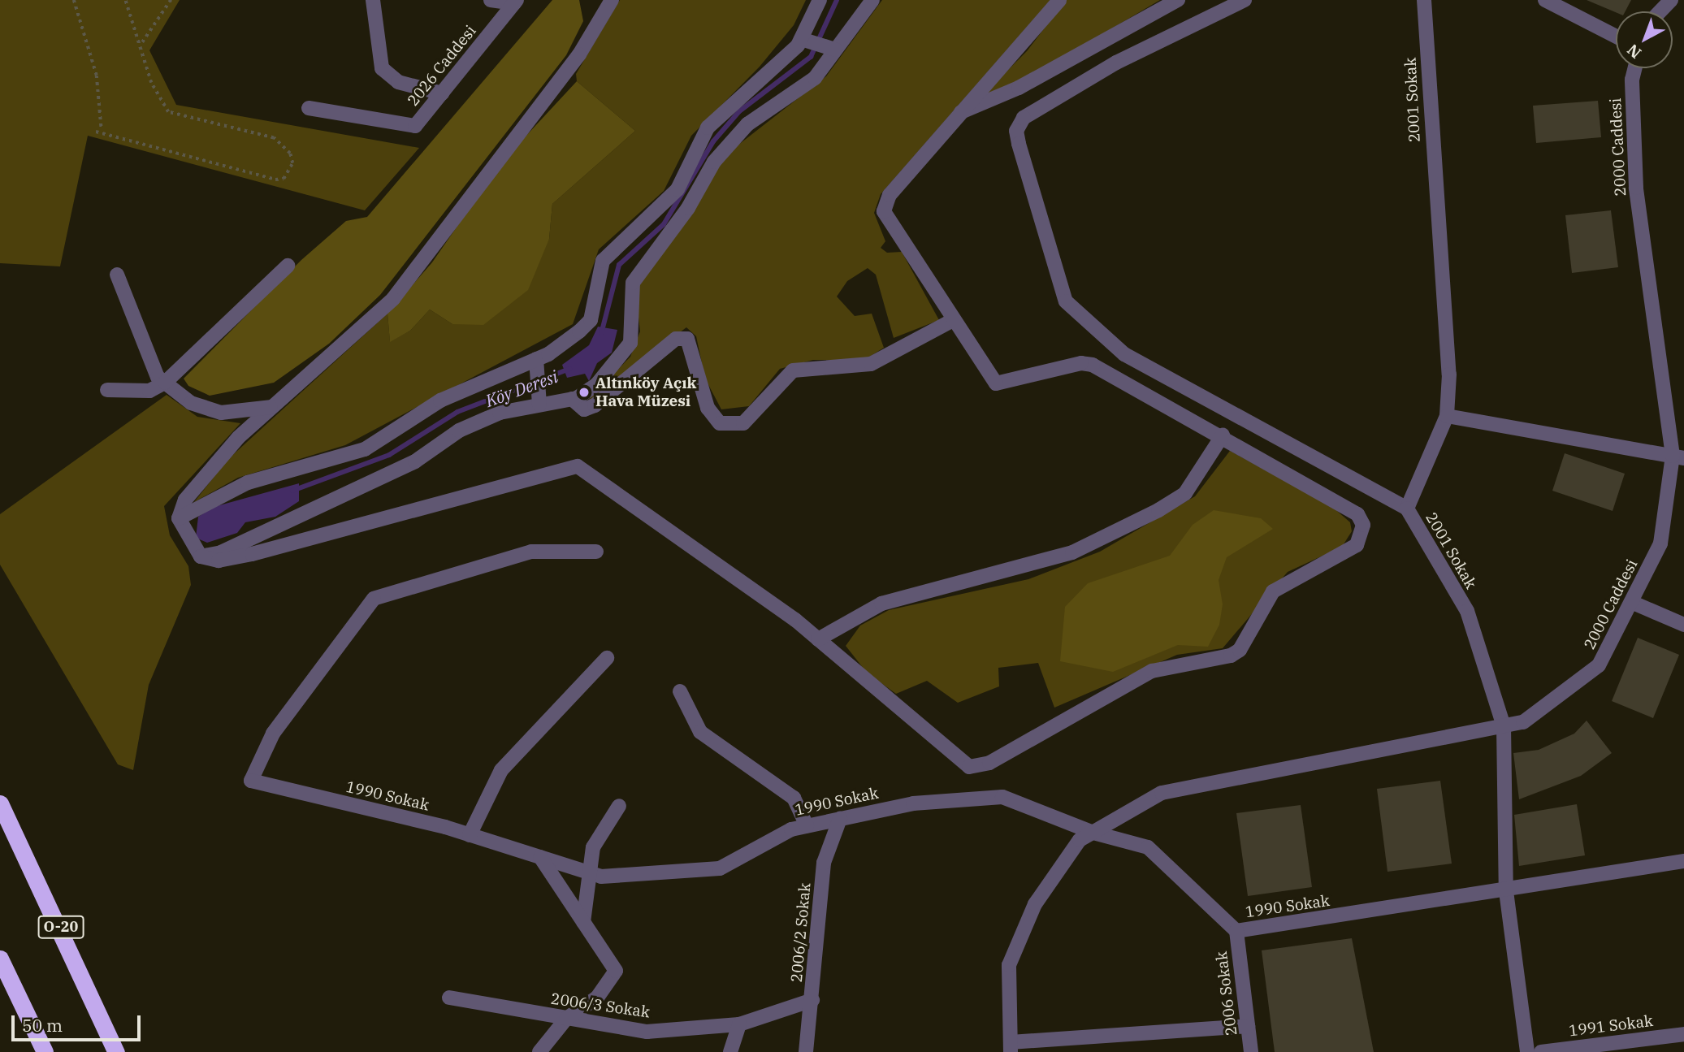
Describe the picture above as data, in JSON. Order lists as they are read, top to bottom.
{
  "streets": {
    "highway": ["O-20"],
    "street": [
      "2026 Caddesi",
      "2001 Sokak",
      "2000 Caddesi",
      "1990 Sokak",
      "2006/2 Sokak",
      "2006 Sokak",
      "2006/3 Sokak",
      "1991 Sokak"
    ]
  },
  "crossings": [
    ["2001 Sokak", "2000 Caddesi"],
    ["2001 Sokak", "1990 Sokak"],
    ["2000 Caddesi", "1990 Sokak"],
    ["1990 Sokak", "2006/2 Sokak"],
    ["1990 Sokak", "2006 Sokak"],
    ["2006/2 Sokak", "2006/3 Sokak"]
  ],
  "water": ["Köy Deresi"],
  "places": ["Altınköy Açık Hava Müzesi"],
  "scale_bar": "50 m",
  "north": "bottom left"
}
